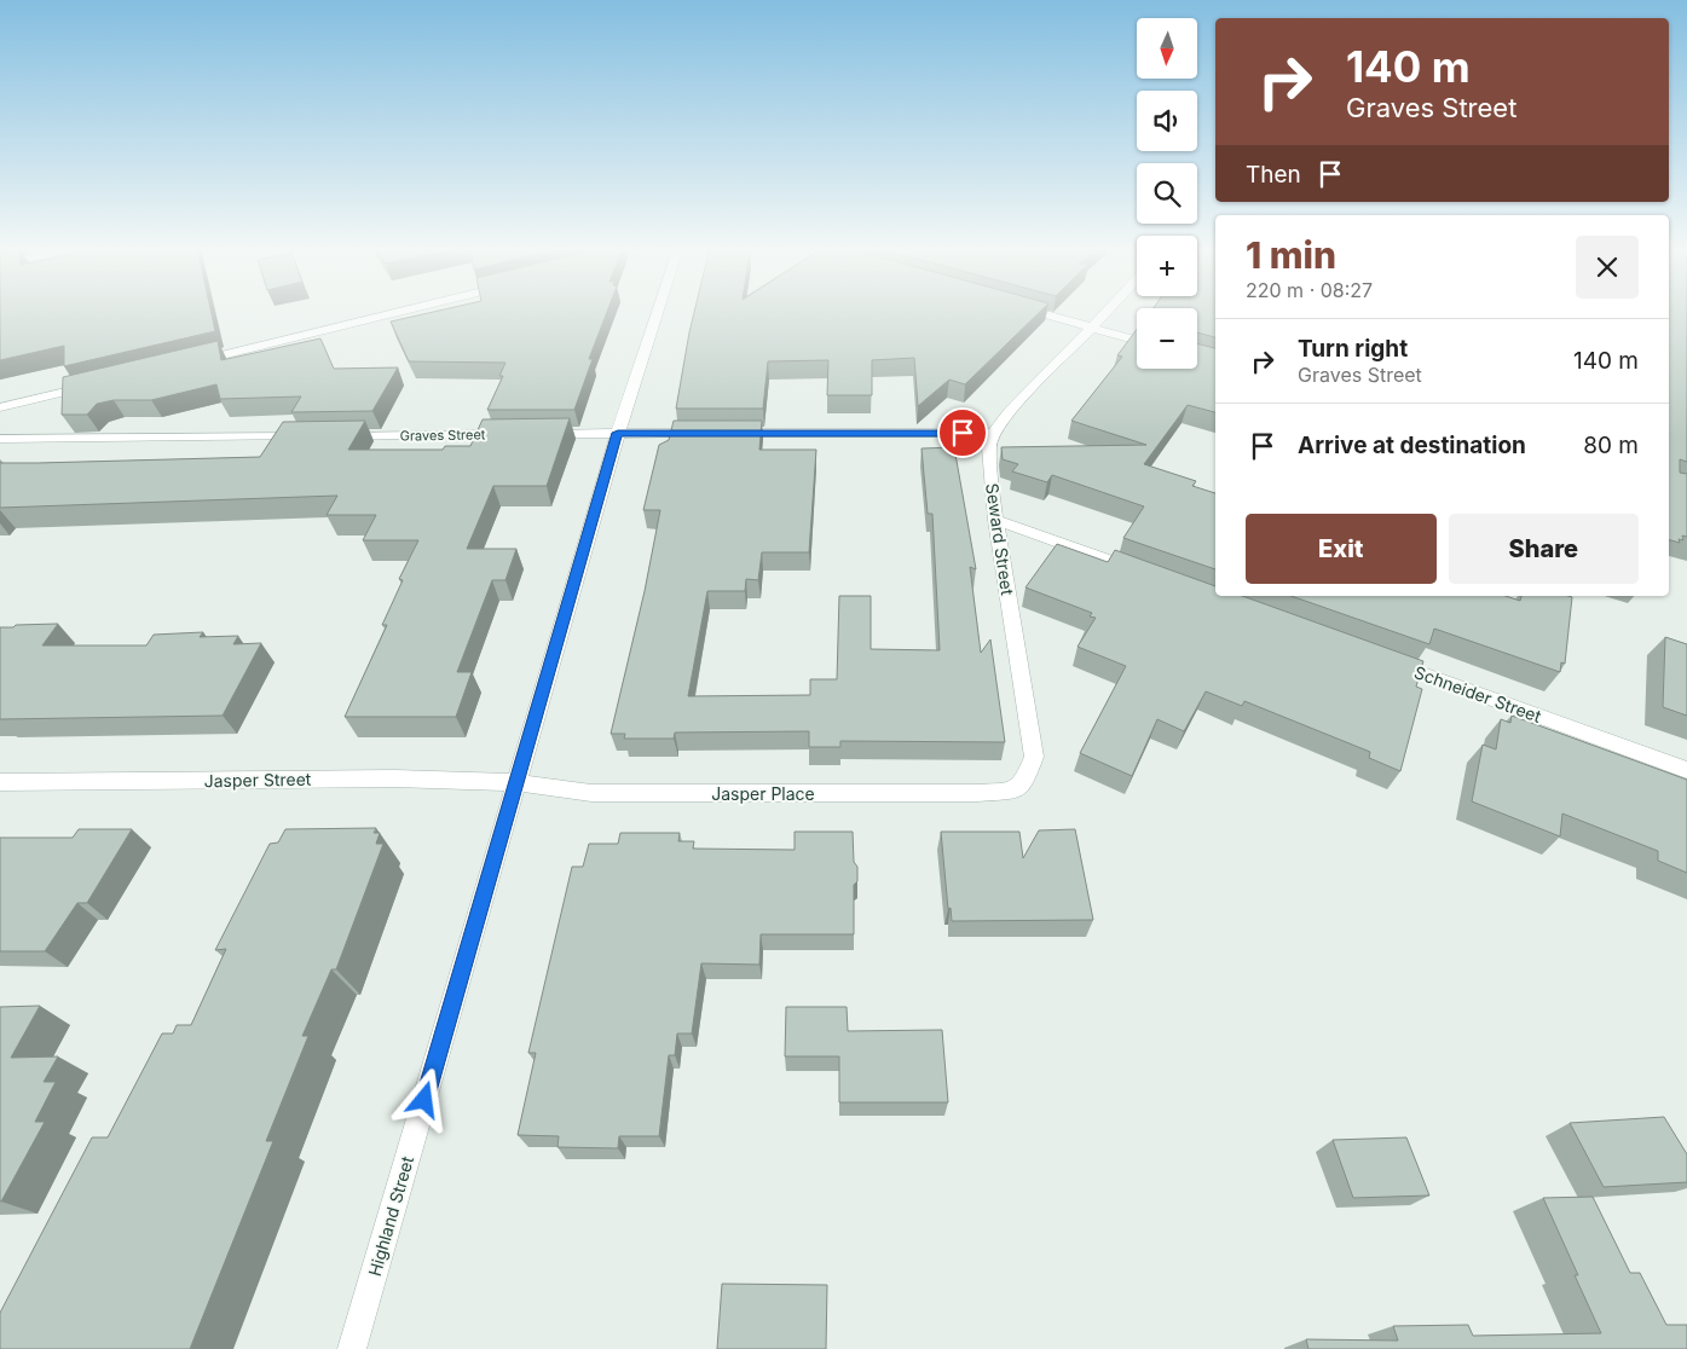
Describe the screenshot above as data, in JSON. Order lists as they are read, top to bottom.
{
  "streets": {
    "street": [
      "Graves Street",
      "Seward Street",
      "Schneider Street",
      "Jasper Street",
      "Jasper Place",
      "Highland Street"
    ]
  },
  "crossings": [
    ["Seward Street", "Jasper Place"],
    ["Jasper Street", "Jasper Place"],
    ["Jasper Street", "Highland Street"],
    ["Jasper Place", "Highland Street"]
  ],
  "north": "bottom",
  "page": {
    "map_buttons": ["+", "−"],
    "turn": ["140 m", "Graves Street"],
    "then": "Then",
    "heading": ["1 min", "220 m · 08:27"],
    "list": [
      {
        "name": "Turn right",
        "note": "Graves Street",
        "value": "140 m"
      },
      {
        "name": "Arrive at destination",
        "value": "80 m"
      }
    ],
    "buttons": ["Exit", "Share"]
  }
}
